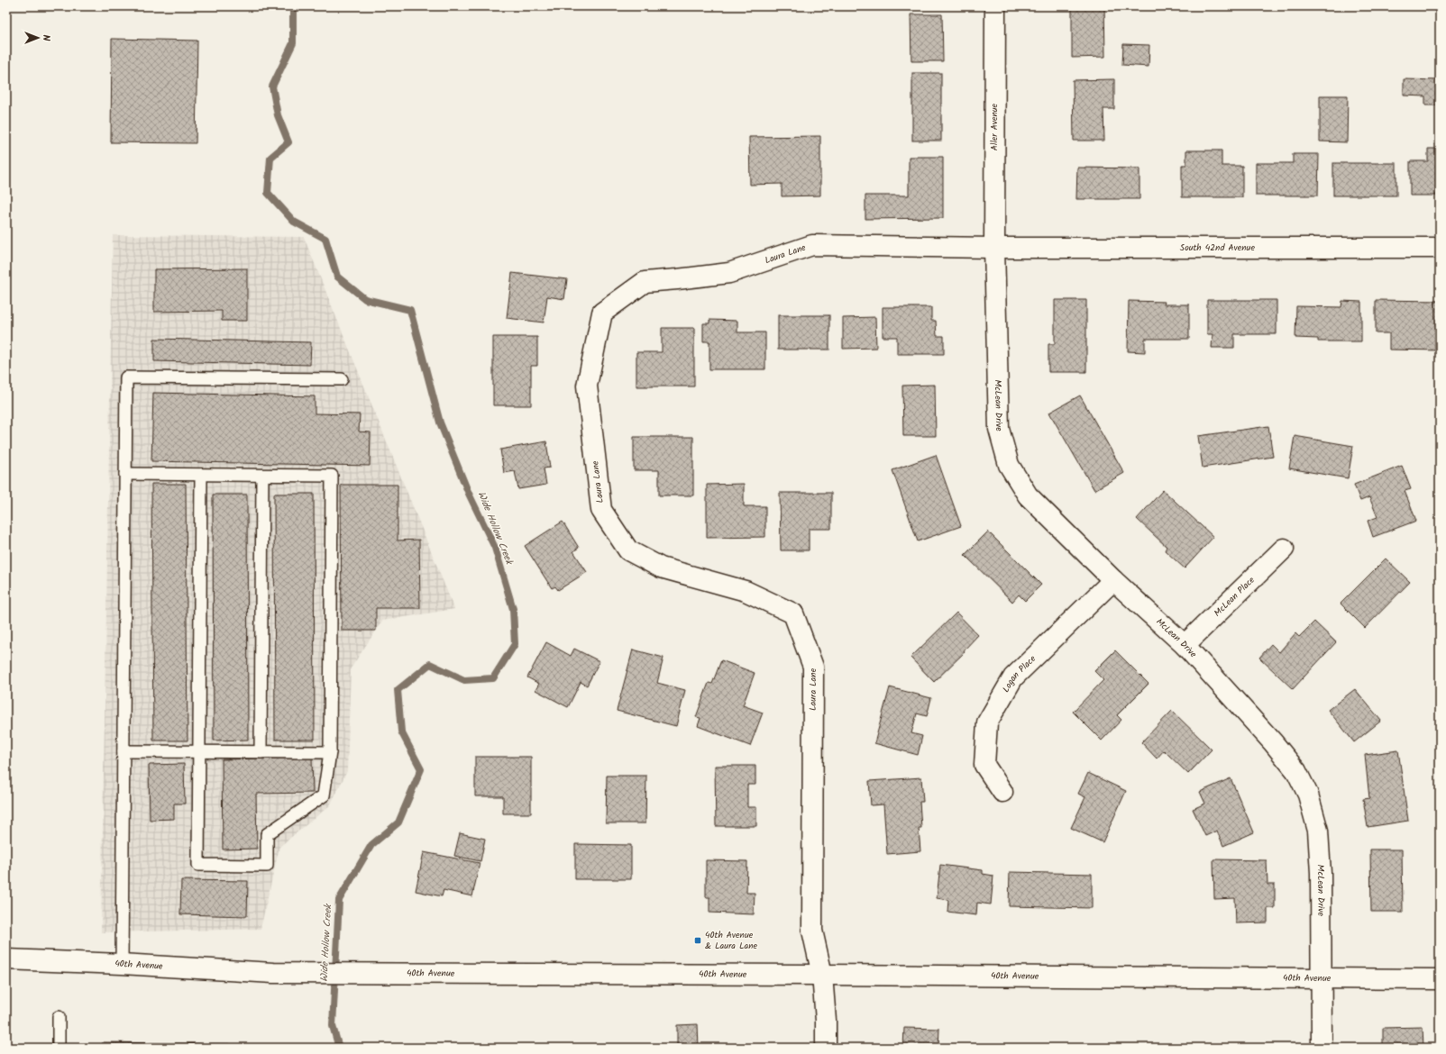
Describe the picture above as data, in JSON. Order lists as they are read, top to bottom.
{
  "streets": {
    "street": [
      "Aller Avenue",
      "South 42nd Avenue",
      "Laura Lane",
      "McLean Drive",
      "McLean Place",
      "Logan Place",
      "40th Avenue"
    ]
  },
  "crossings": [
    ["Aller Avenue", "South 42nd Avenue"],
    ["Aller Avenue", "Laura Lane"],
    ["Aller Avenue", "McLean Drive"],
    ["South 42nd Avenue", "Laura Lane"],
    ["South 42nd Avenue", "McLean Drive"],
    ["Laura Lane", "McLean Drive"],
    ["Laura Lane", "40th Avenue"],
    ["McLean Drive", "McLean Place"],
    ["McLean Drive", "Logan Place"],
    ["McLean Drive", "40th Avenue"]
  ],
  "water": ["Wide Hollow Creek"],
  "places": {
    "transit": ["40th Avenue & Laura Lane"]
  },
  "north": "right"
}
